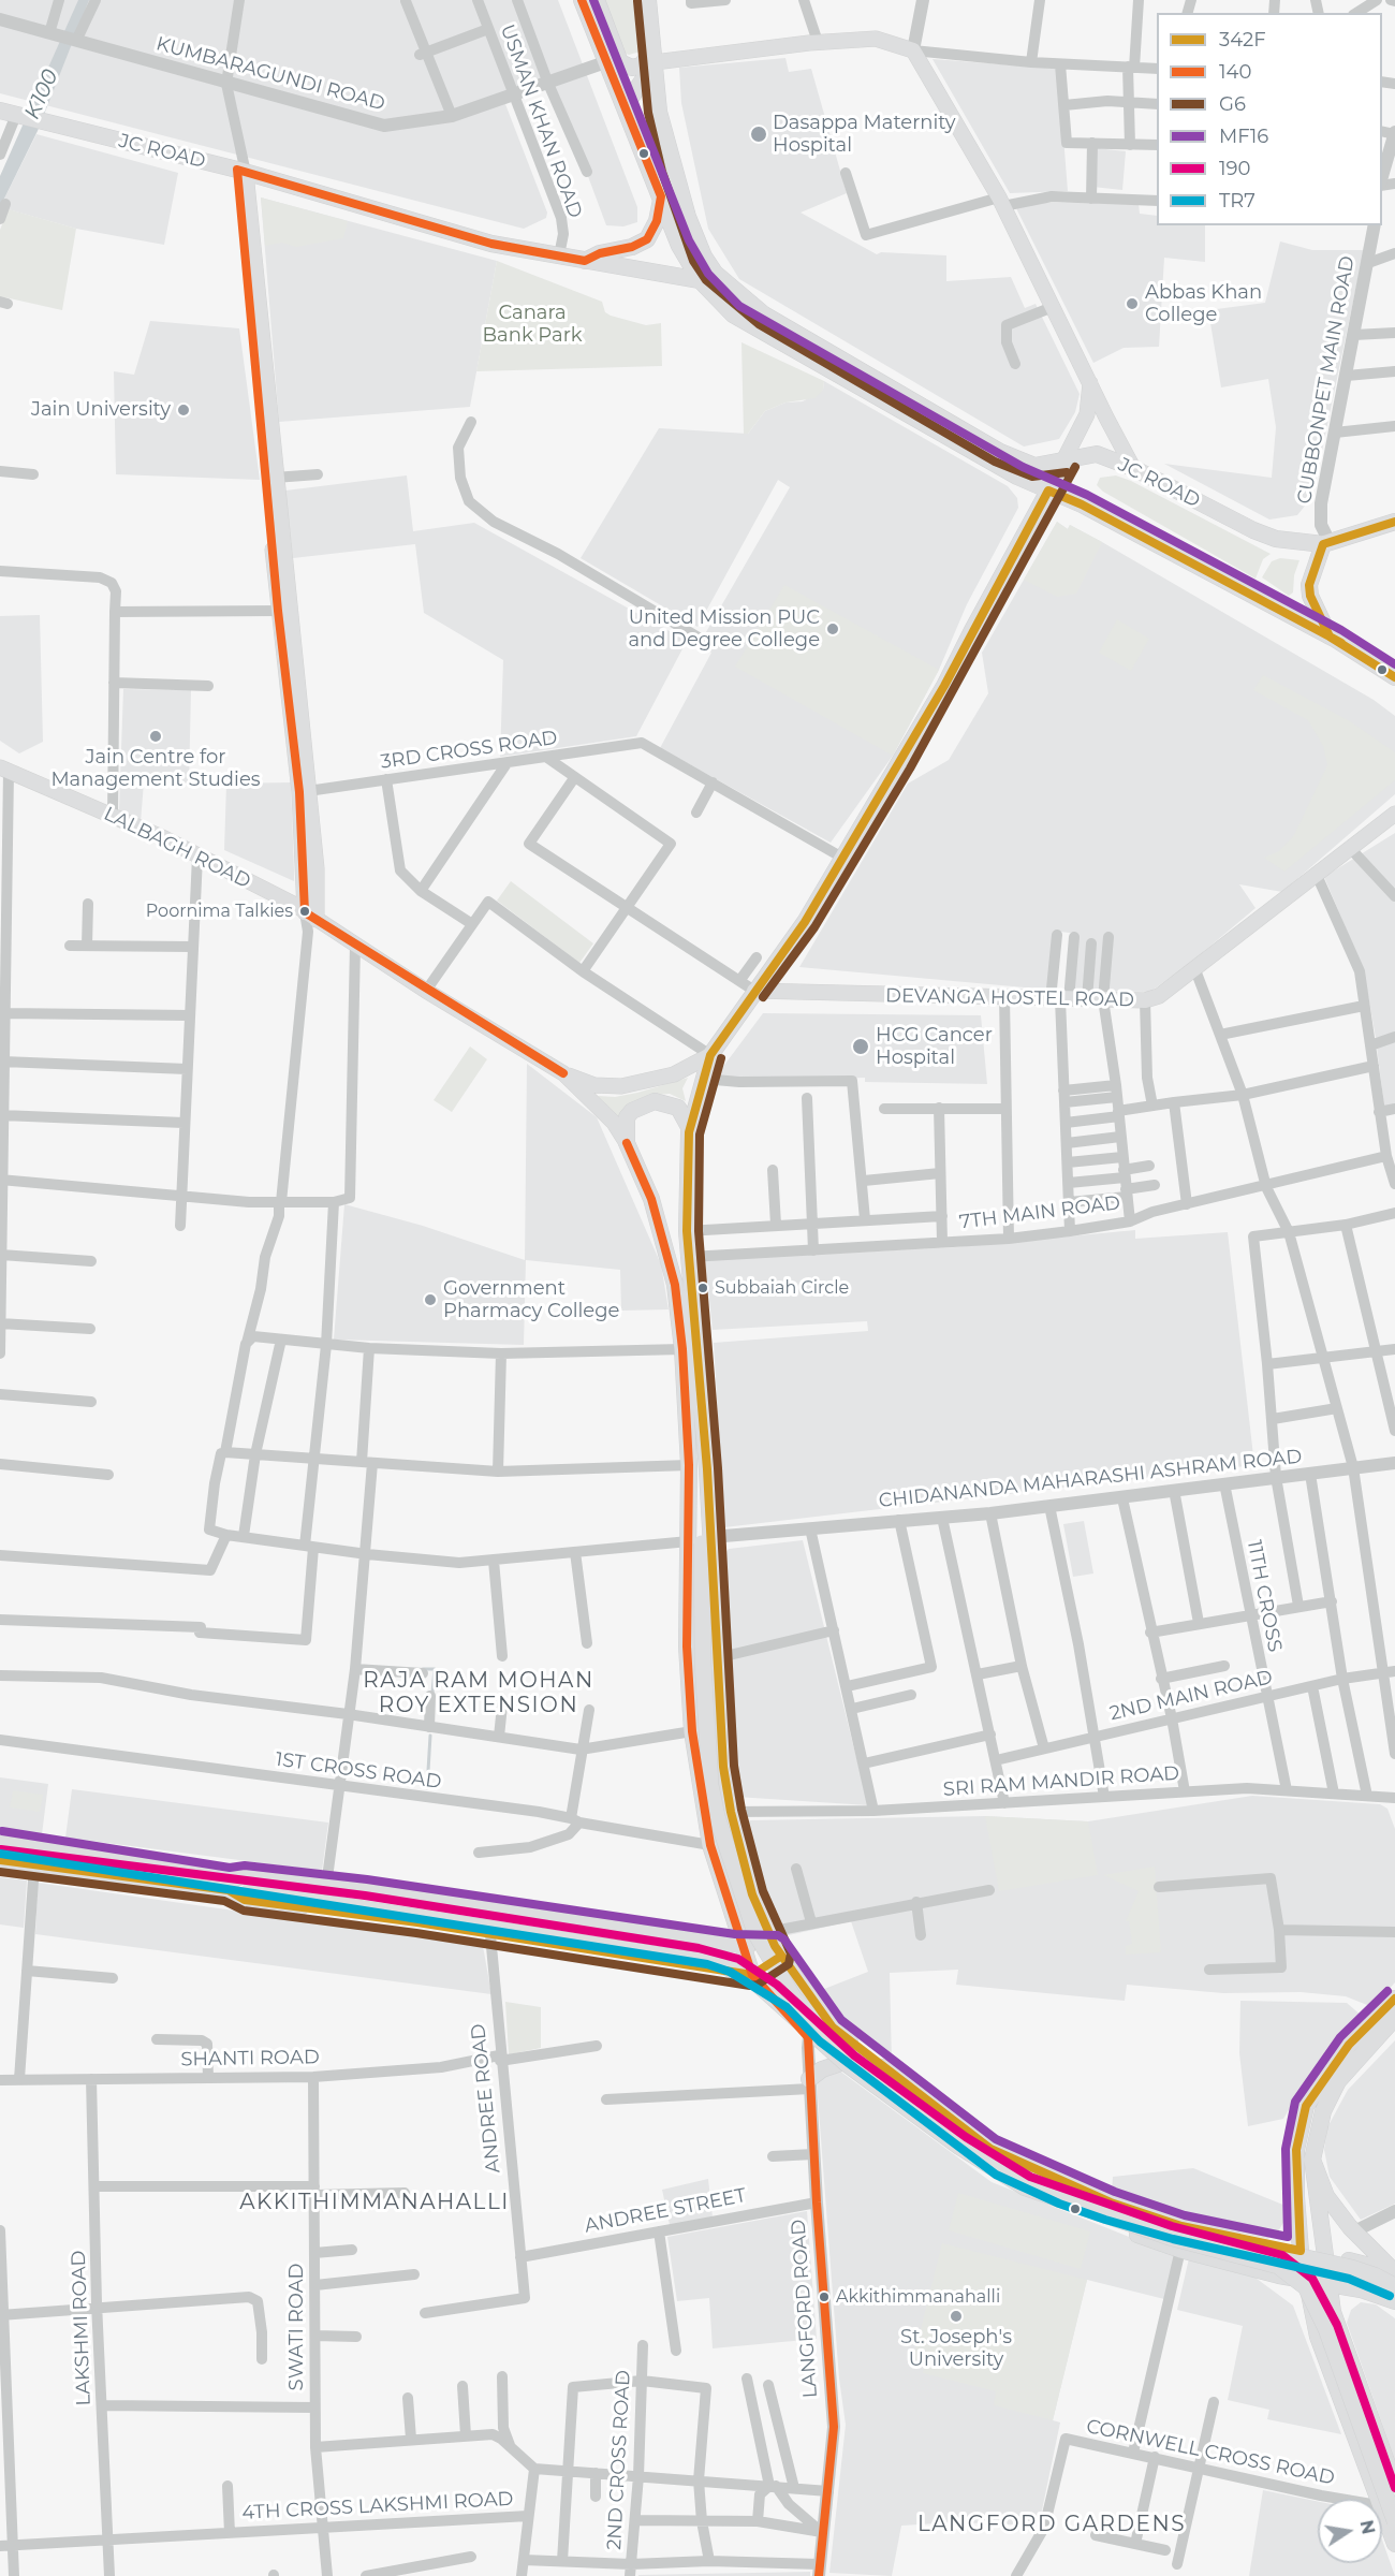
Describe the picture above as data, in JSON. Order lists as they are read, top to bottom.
{
  "streets": {
    "main road": ["JC ROAD", "LALBAGH ROAD", "DEVANGA HOSTEL ROAD"],
    "street": [
      "KUMBARAGUNDI ROAD",
      "USMAN KHAN ROAD",
      "CUBBONPET MAIN ROAD",
      "3RD CROSS ROAD",
      "7TH MAIN ROAD",
      "CHIDANANDA MAHARASHI ASHRAM ROAD",
      "11TH CROSS",
      "2ND MAIN ROAD",
      "1ST CROSS ROAD",
      "SRI RAM MANDIR ROAD",
      "SHANTI ROAD",
      "ANDREE ROAD",
      "ANDREE STREET",
      "LANGFORD ROAD",
      "SWATI ROAD",
      "LAKSHMI ROAD",
      "CORNWELL CROSS ROAD",
      "2ND CROSS ROAD",
      "4TH CROSS LAKSHMI ROAD"
    ]
  },
  "crossings": [
    ["KUMBARAGUNDI ROAD", "USMAN KHAN ROAD"],
    ["USMAN KHAN ROAD", "JC ROAD"],
    ["JC ROAD", "CUBBONPET MAIN ROAD"],
    ["CHIDANANDA MAHARASHI ASHRAM ROAD", "11TH CROSS"],
    ["11TH CROSS", "2ND MAIN ROAD"],
    ["11TH CROSS", "SRI RAM MANDIR ROAD"],
    ["SHANTI ROAD", "ANDREE ROAD"],
    ["SHANTI ROAD", "SWATI ROAD"],
    ["SHANTI ROAD", "LAKSHMI ROAD"],
    ["ANDREE ROAD", "ANDREE STREET"],
    ["ANDREE STREET", "LANGFORD ROAD"],
    ["SWATI ROAD", "4TH CROSS LAKSHMI ROAD"],
    ["LAKSHMI ROAD", "4TH CROSS LAKSHMI ROAD"]
  ],
  "districts": ["RAJA RAM MOHAN ROY EXTENSION", "AKKITHIMMANAHALLI", "LANGFORD GARDENS"],
  "water": ["K100"],
  "parks": ["Canara Bank Park"],
  "places": [
    "Dasappa Maternity Hospital",
    "Abbas Khan College",
    "Jain University",
    "United Mission PUC and Degree College",
    "Jain Centre for Management Studies",
    "Poornima Talkies",
    "HCG Cancer Hospital",
    "Subbaiah Circle",
    "Government Pharmacy College",
    "Akkithimmanahalli",
    "St. Joseph's University"
  ],
  "lines": [
    "transit line 140",
    "transit line MF16",
    "transit line G6",
    "transit line 342F",
    "transit line 190",
    "transit line TR7"
  ],
  "legend": [
    "342F",
    "140",
    "G6",
    "MF16",
    "190",
    "TR7"
  ],
  "north": "right"
}
